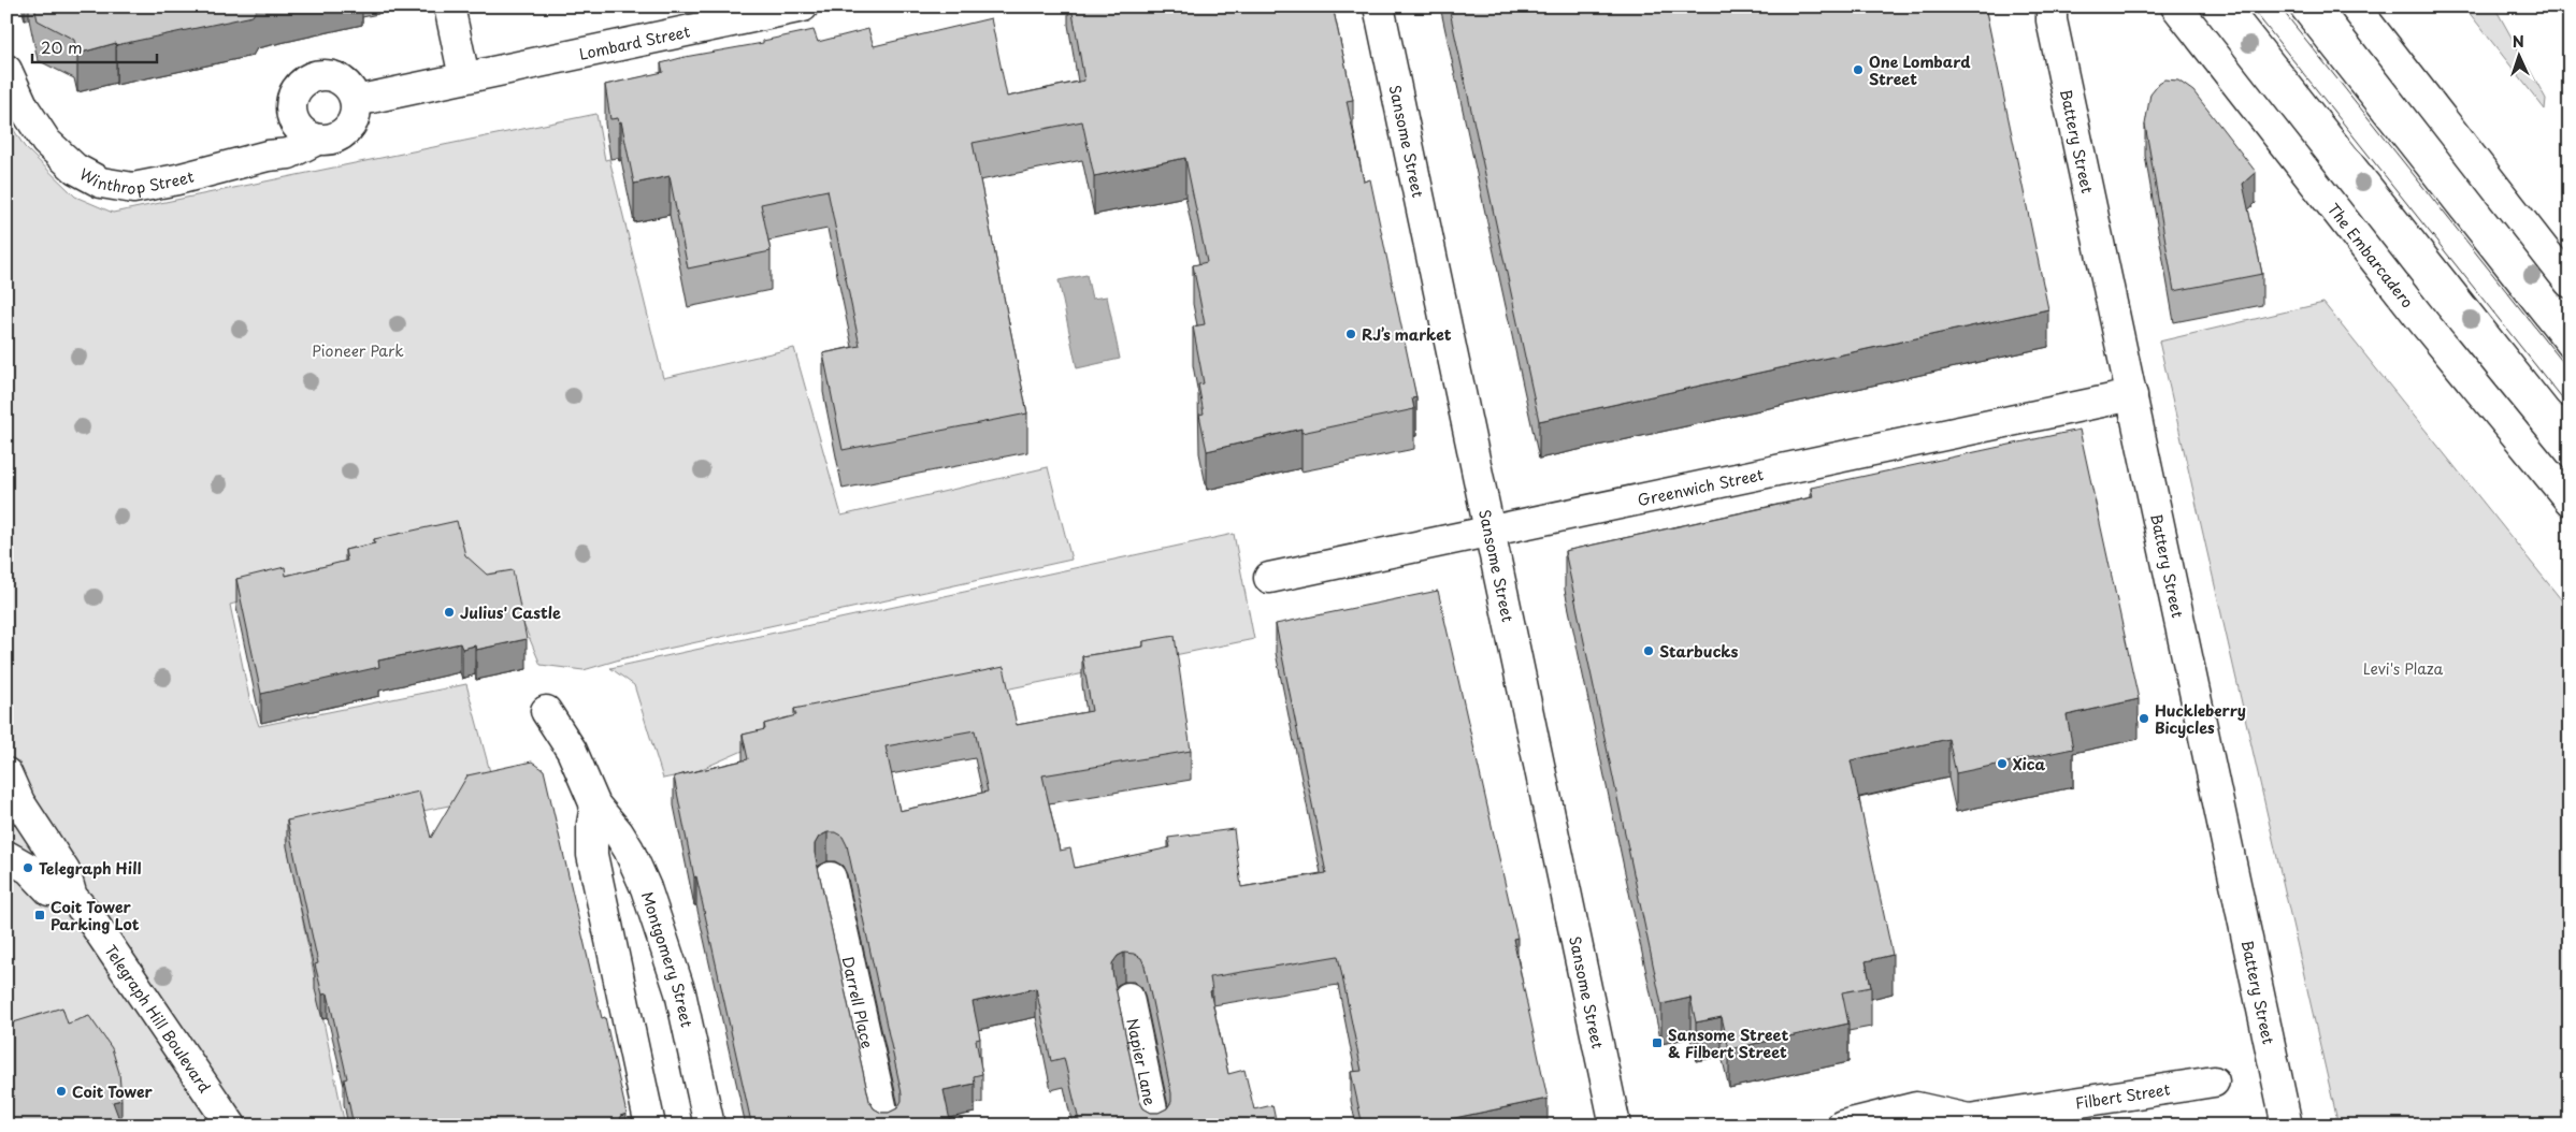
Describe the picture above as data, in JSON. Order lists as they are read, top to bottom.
{
  "streets": {
    "street": [
      "Lombard Street",
      "Sansome Street",
      "Battery Street",
      "Winthrop Street",
      "The Embarcadero",
      "Greenwich Street",
      "Montgomery Street",
      "Darrell Place",
      "Telegraph Hill Boulevard",
      "Napier Lane",
      "Filbert Street"
    ]
  },
  "crossings": [
    ["Lombard Street", "Winthrop Street"],
    ["Sansome Street", "Greenwich Street"],
    ["Battery Street", "Greenwich Street"]
  ],
  "parks": ["Pioneer Park", "Levi's Plaza"],
  "places": {
    "other": [
      "One Lombard Street",
      "RJ’s market",
      "Julius' Castle",
      "Starbucks",
      "Huckleberry Bicycles",
      "Xica",
      "Telegraph Hill",
      "Coit Tower"
    ],
    "transit": ["Coit Tower Parking Lot", "Sansome Street & Filbert Street"]
  },
  "scale_bar": "20 m",
  "north": "top"
}
